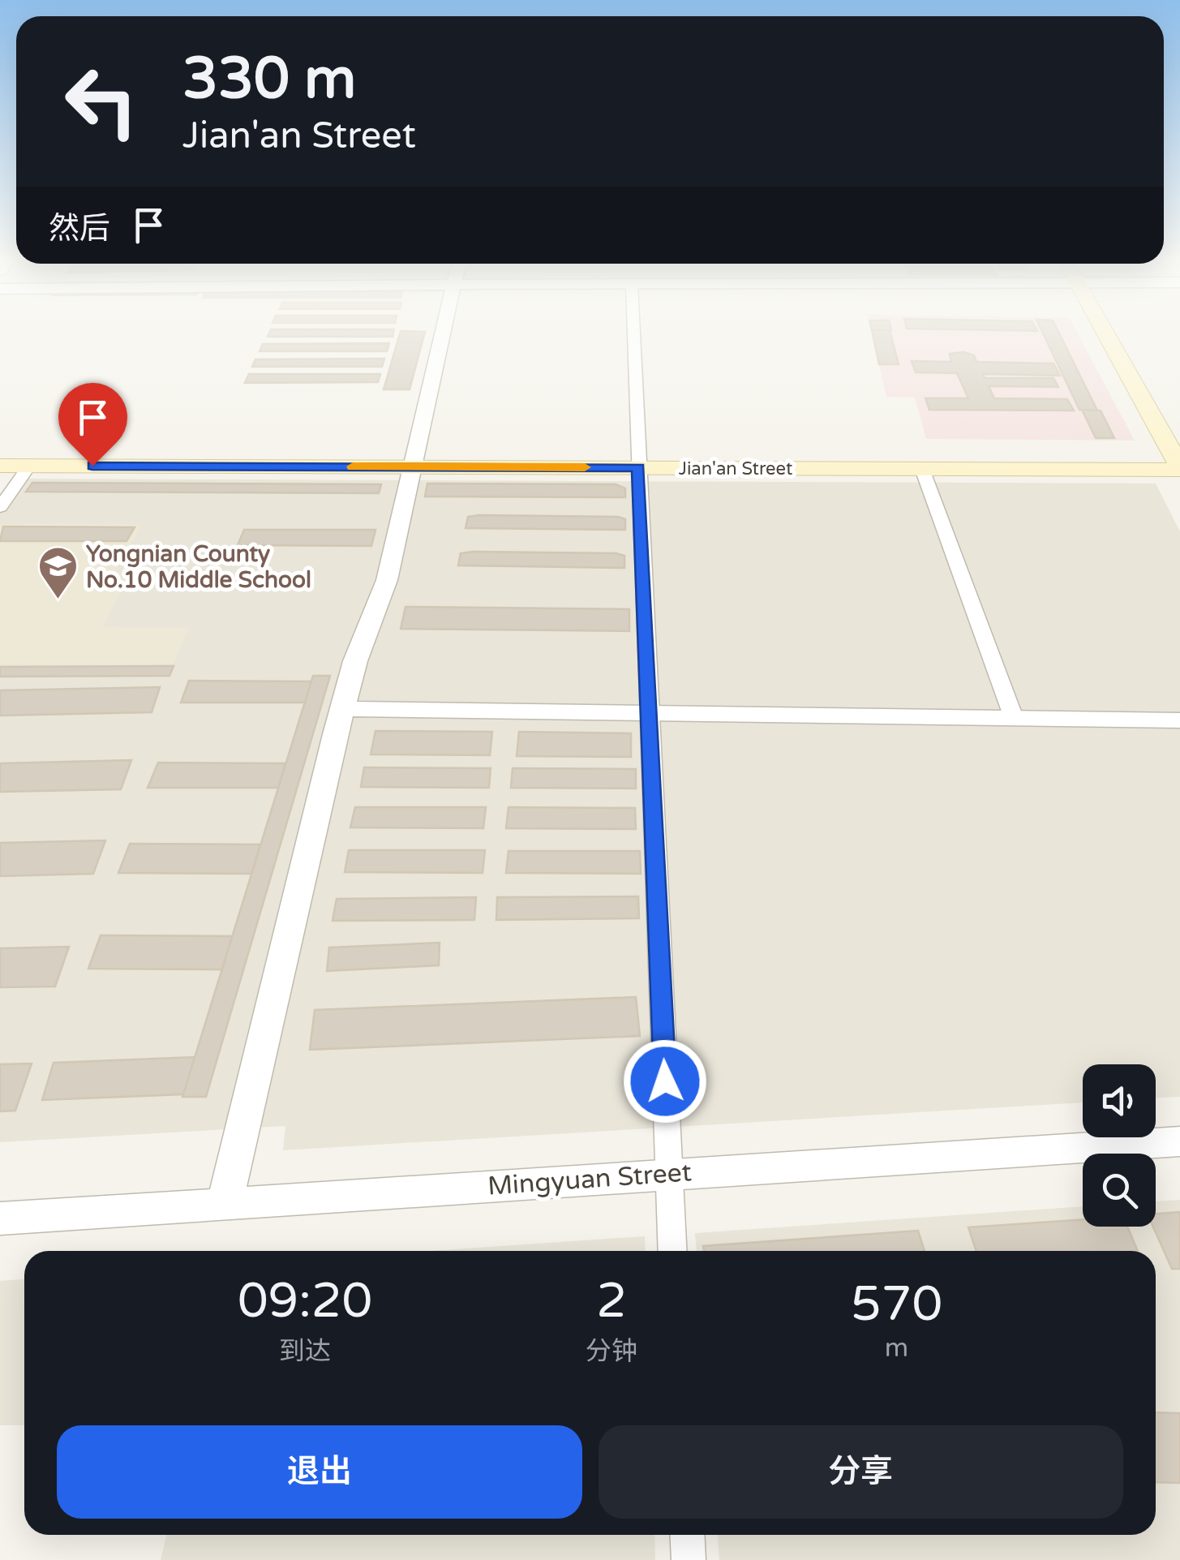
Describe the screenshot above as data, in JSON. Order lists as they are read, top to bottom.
{
  "streets": {
    "main road": ["Jian'an Street"],
    "street": ["Mingyuan Street"]
  },
  "places": {
    "school or university": ["Yongnian County No.10 Middle School"]
  },
  "page": {
    "turn": ["330 m", "Jian'an Street"],
    "then": "然后",
    "eta": [
      "09:20",
      "到达",
      "2",
      "分钟",
      "570",
      "m"
    ],
    "buttons": ["退出", "分享"]
  }
}
